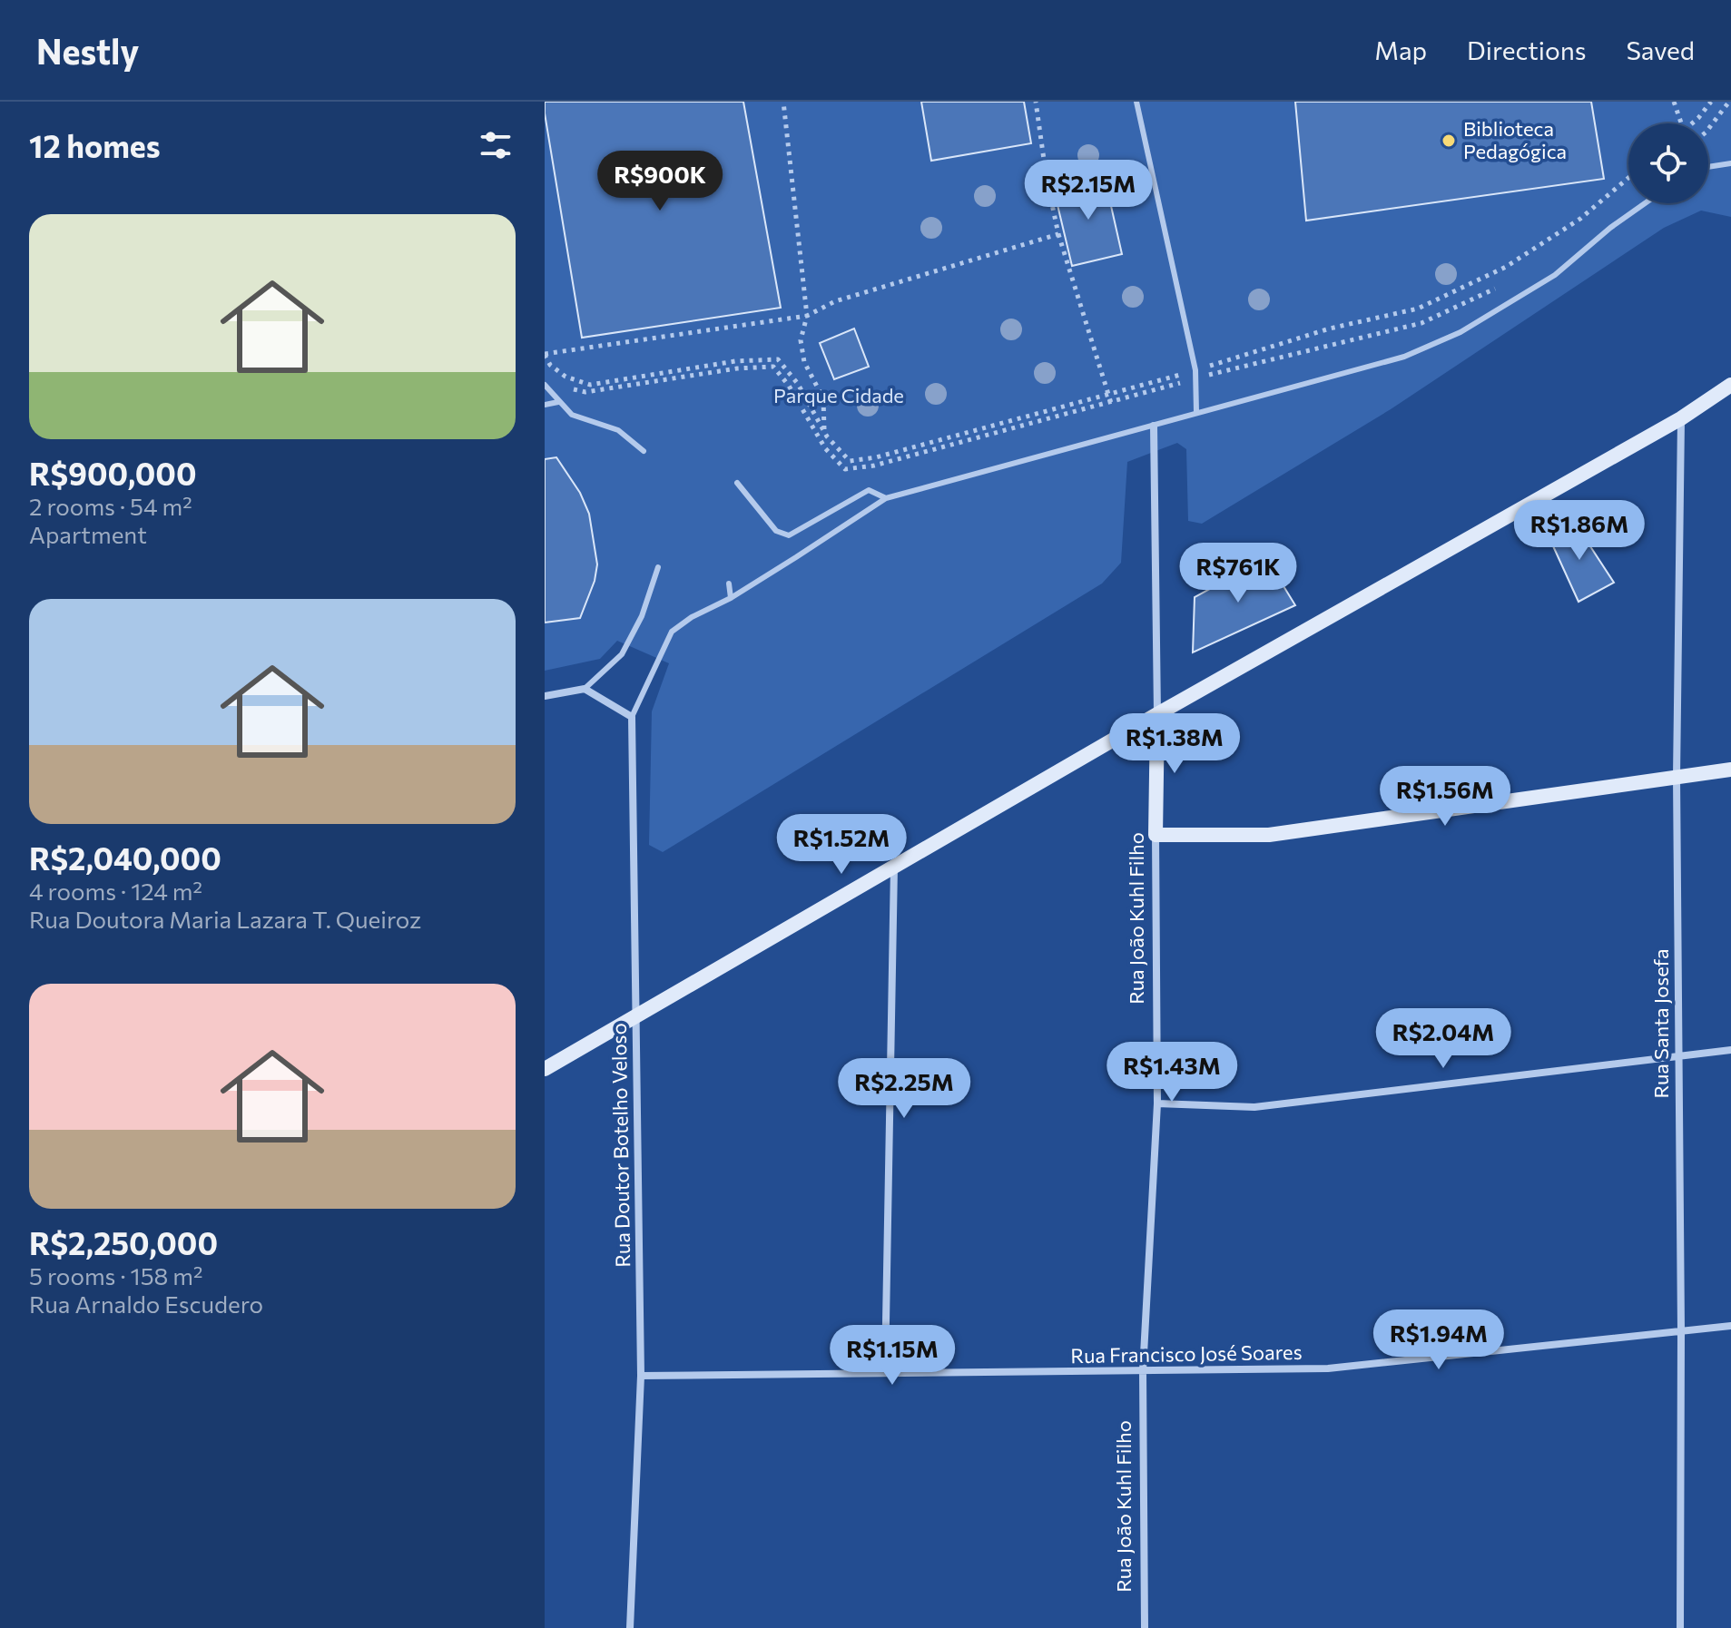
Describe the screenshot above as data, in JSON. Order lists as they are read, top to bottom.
{
  "streets": {
    "main road": ["Rua João Kuhl Filho"],
    "street": ["Rua Santa Josefa", "Rua Doutor Botelho Veloso", "Rua Francisco José Soares"]
  },
  "crossings": [
    ["Rua João Kuhl Filho", "Rua Francisco José Soares"],
    ["Rua Santa Josefa", "Rua Francisco José Soares"],
    ["Rua Doutor Botelho Veloso", "Rua Francisco José Soares"]
  ],
  "parks": ["Parque Cidade"],
  "places": ["Biblioteca Pedagógica"],
  "page": {
    "header": "Nestly",
    "nav": ["Map", "Directions", "Saved"],
    "heading": "12 homes",
    "price": [
      "R$900K",
      "R$2.15M",
      "R$1.86M",
      "R$761K",
      "R$1.38M",
      "R$1.56M",
      "R$1.52M",
      "R$2.04M",
      "R$1.43M",
      "R$2.25M",
      "R$1.94M",
      "R$1.15M"
    ],
    "list": [
      {
        "name": "R$900,000",
        "note": "2 rooms · 54 m² · Apartment"
      },
      {
        "name": "R$2,040,000",
        "note": "4 rooms · 124 m² · Rua Doutora Maria Lazara T. Queiroz"
      },
      {
        "name": "R$2,250,000",
        "note": "5 rooms · 158 m² · Rua Arnaldo Escudero"
      }
    ]
  }
}
